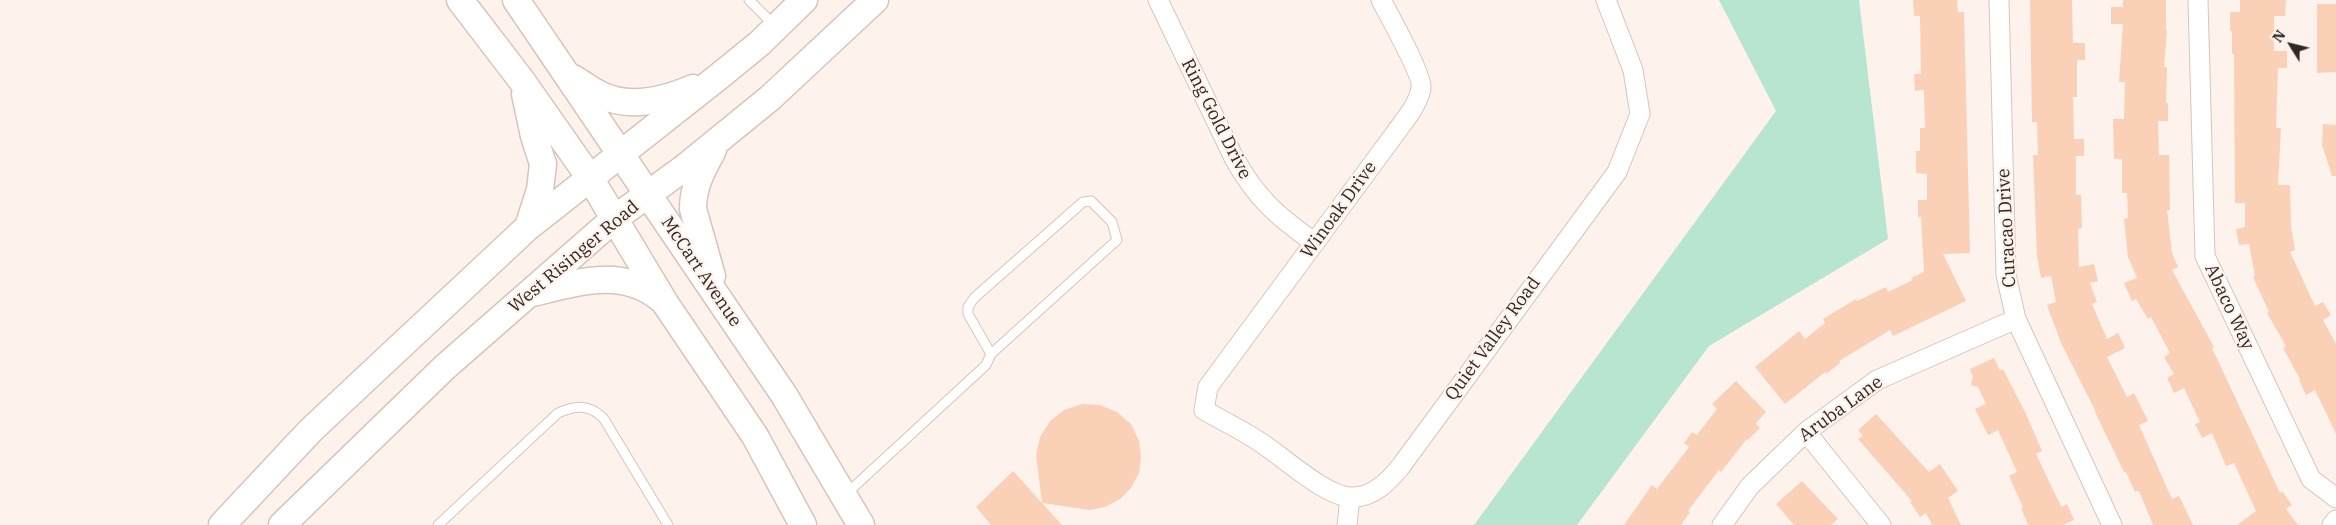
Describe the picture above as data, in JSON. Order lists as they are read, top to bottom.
{
  "streets": {
    "main road": ["West Risinger Road", "McCart Avenue"],
    "street": [
      "Ring Gold Drive",
      "Winoak Drive",
      "Curacao Drive",
      "Abaco Way",
      "Quiet Valley Road",
      "Aruba Lane"
    ]
  },
  "crossings": [
    ["Ring Gold Drive", "Winoak Drive"],
    ["Winoak Drive", "Quiet Valley Road"],
    ["Curacao Drive", "Aruba Lane"],
    ["West Risinger Road", "McCart Avenue"]
  ],
  "north": "top left"
}
